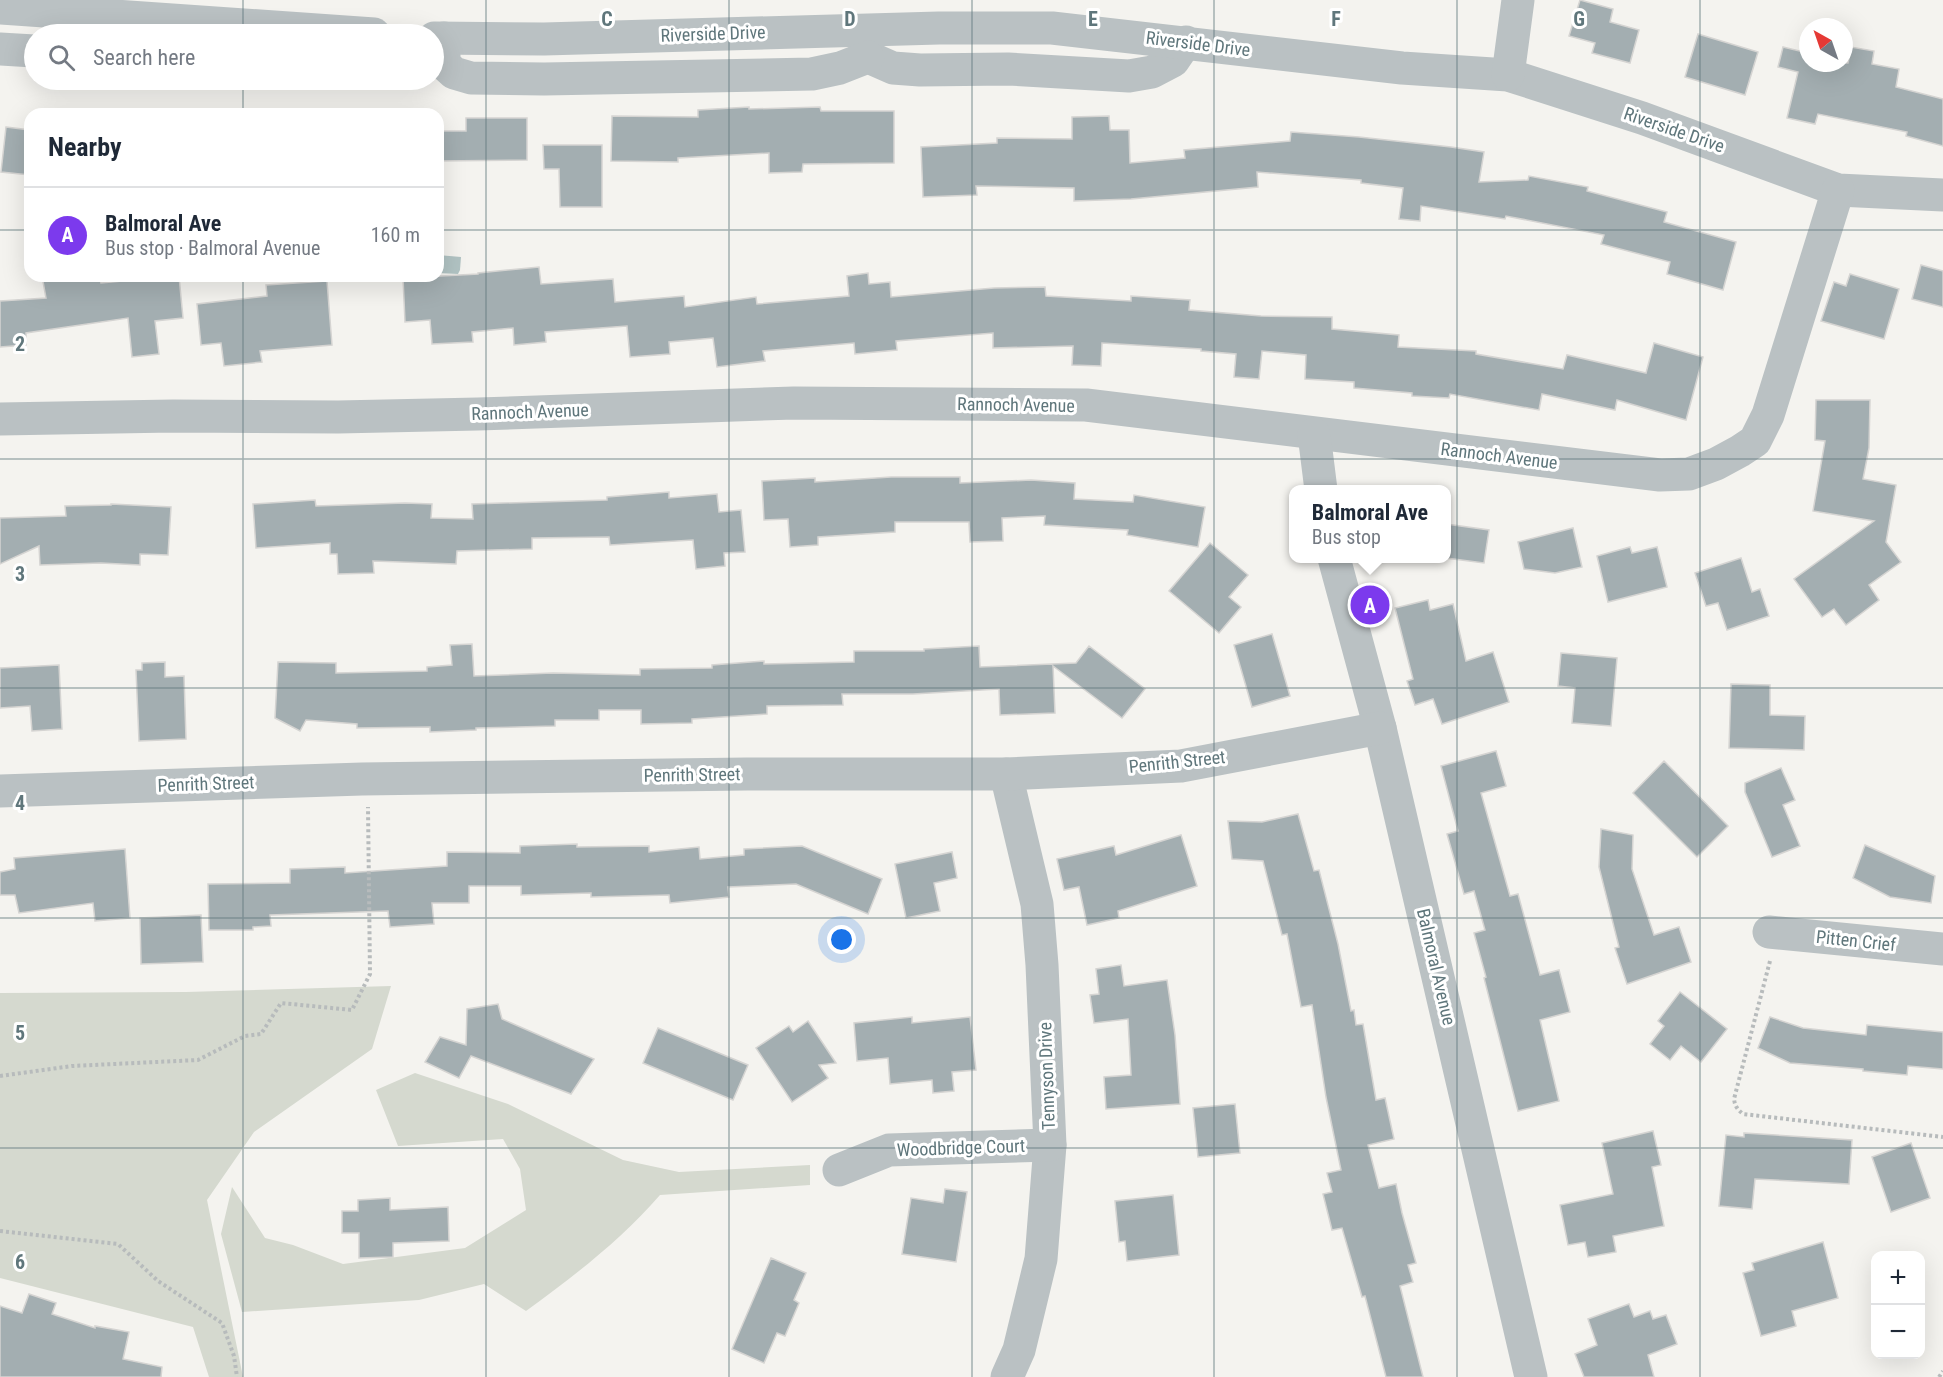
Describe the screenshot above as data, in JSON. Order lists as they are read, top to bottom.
{
  "streets": {
    "street": [
      "Riverside Drive",
      "Rannoch Avenue",
      "Penrith Street",
      "Pitten Crief",
      "Balmoral Avenue",
      "Tennyson Drive",
      "Woodbridge Court"
    ]
  },
  "crossings": [
    ["Riverside Drive", "Rannoch Avenue"],
    ["Penrith Street", "Balmoral Avenue"],
    ["Penrith Street", "Tennyson Drive"],
    ["Tennyson Drive", "Woodbridge Court"]
  ],
  "north": "top left",
  "page": {
    "search": "Search here",
    "heading": "Nearby",
    "list": [
      {
        "mark": "A",
        "name": "Balmoral Ave",
        "note": "Bus stop · Balmoral Avenue",
        "value": "160 m"
      }
    ],
    "popup": ["Balmoral Ave", "Bus stop"],
    "pins": "A",
    "map_buttons": ["+", "−"]
  },
  "grid": {
    "columns": [
      "C",
      "D",
      "E",
      "F",
      "G"
    ],
    "rows": [
      "2",
      "3",
      "4",
      "5",
      "6"
    ]
  }
}
